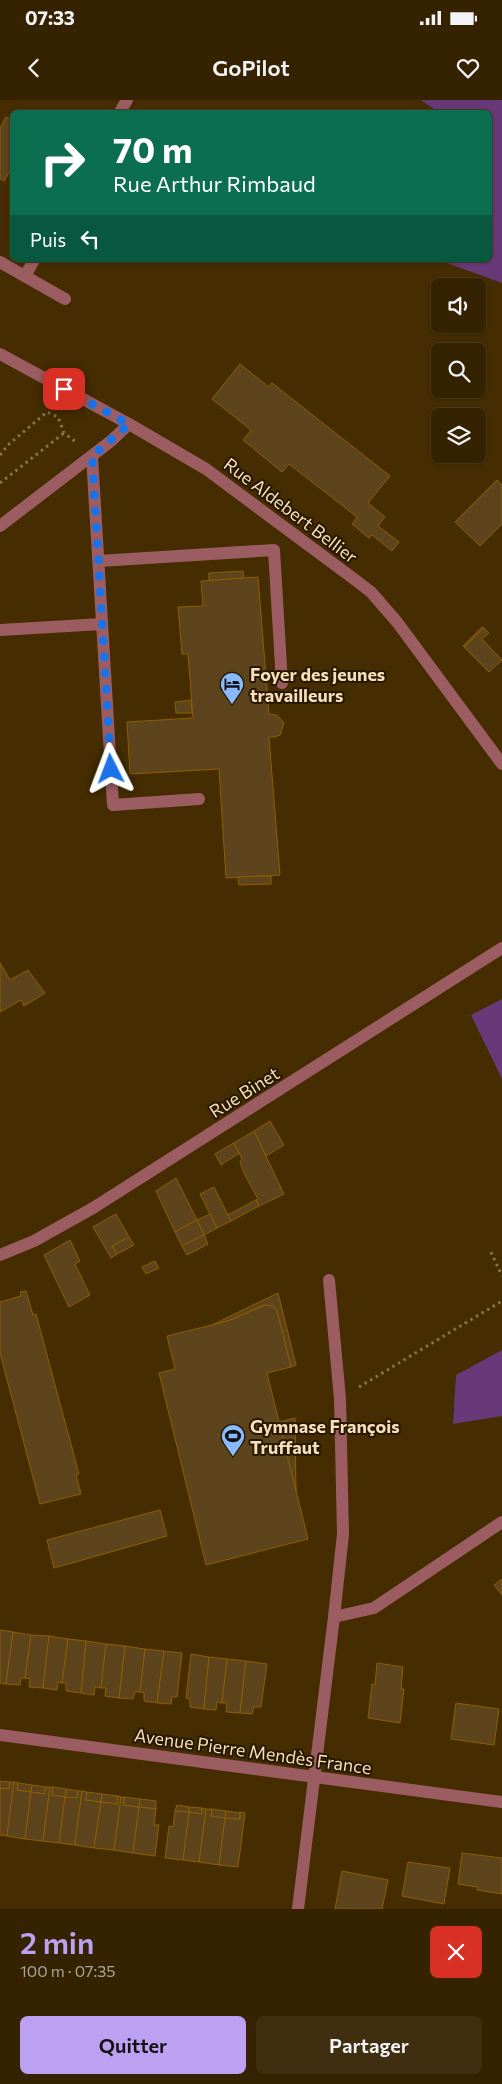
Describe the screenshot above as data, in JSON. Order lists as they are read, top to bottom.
{
  "streets": {
    "street": ["Rue Aldebert Bellier", "Rue Binet", "Avenue Pierre Mendès France"]
  },
  "places": {
    "hotel": ["Foyer des jeunes travailleurs"],
    "sports": ["Gymnase François Truffaut"]
  },
  "page": {
    "status": "07:33",
    "header": "GoPilot",
    "turn": ["70 m", "Rue Arthur Rimbaud"],
    "then": "Puis",
    "heading": ["2 min", "100 m · 07:35"],
    "buttons": ["Quitter", "Partager"]
  }
}
